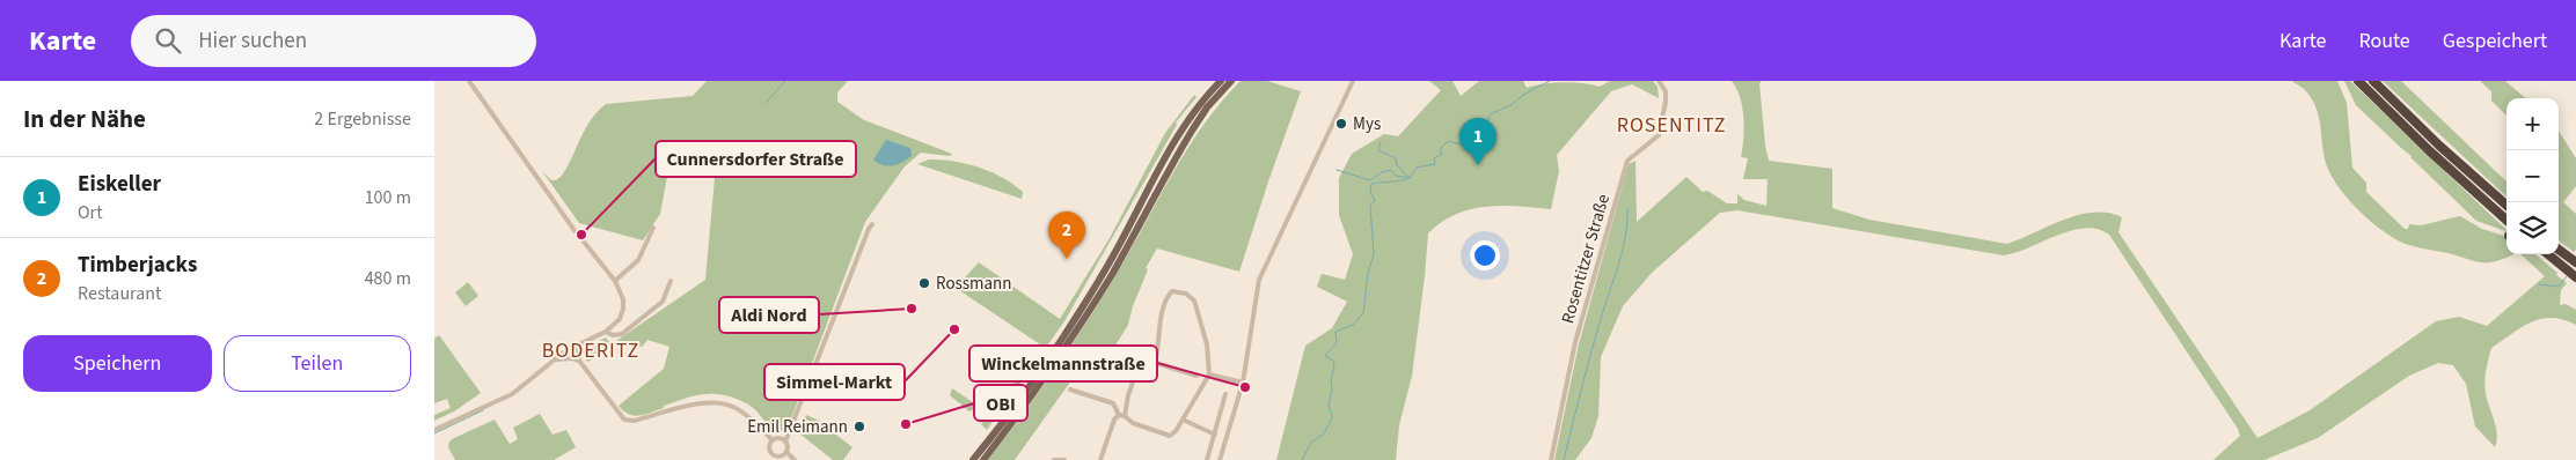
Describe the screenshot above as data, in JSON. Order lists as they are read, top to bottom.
{
  "streets": {
    "street": ["Rosentitzer Straße"]
  },
  "districts": ["ROSENTITZ", "BODERITZ"],
  "places": [
    "Mys",
    "Cunnersdorfer Straße",
    "Rossmann",
    "Aldi Nord",
    "Simmel-Markt",
    "Winckelmannstraße",
    "OBI",
    "Emil Reimann"
  ],
  "page": {
    "header": "Karte",
    "search": "Hier suchen",
    "nav": ["Karte", "Route", "Gespeichert"],
    "heading": ["In der Nähe", "2 Ergebnisse"],
    "map_buttons": ["+", "−"],
    "pins": ["1", "2"],
    "list": [
      {
        "mark": "1",
        "name": "Eiskeller",
        "note": "Ort",
        "value": "100 m"
      },
      {
        "mark": "2",
        "name": "Timberjacks",
        "note": "Restaurant",
        "value": "480 m"
      }
    ],
    "buttons": ["Speichern", "Teilen"]
  }
}
